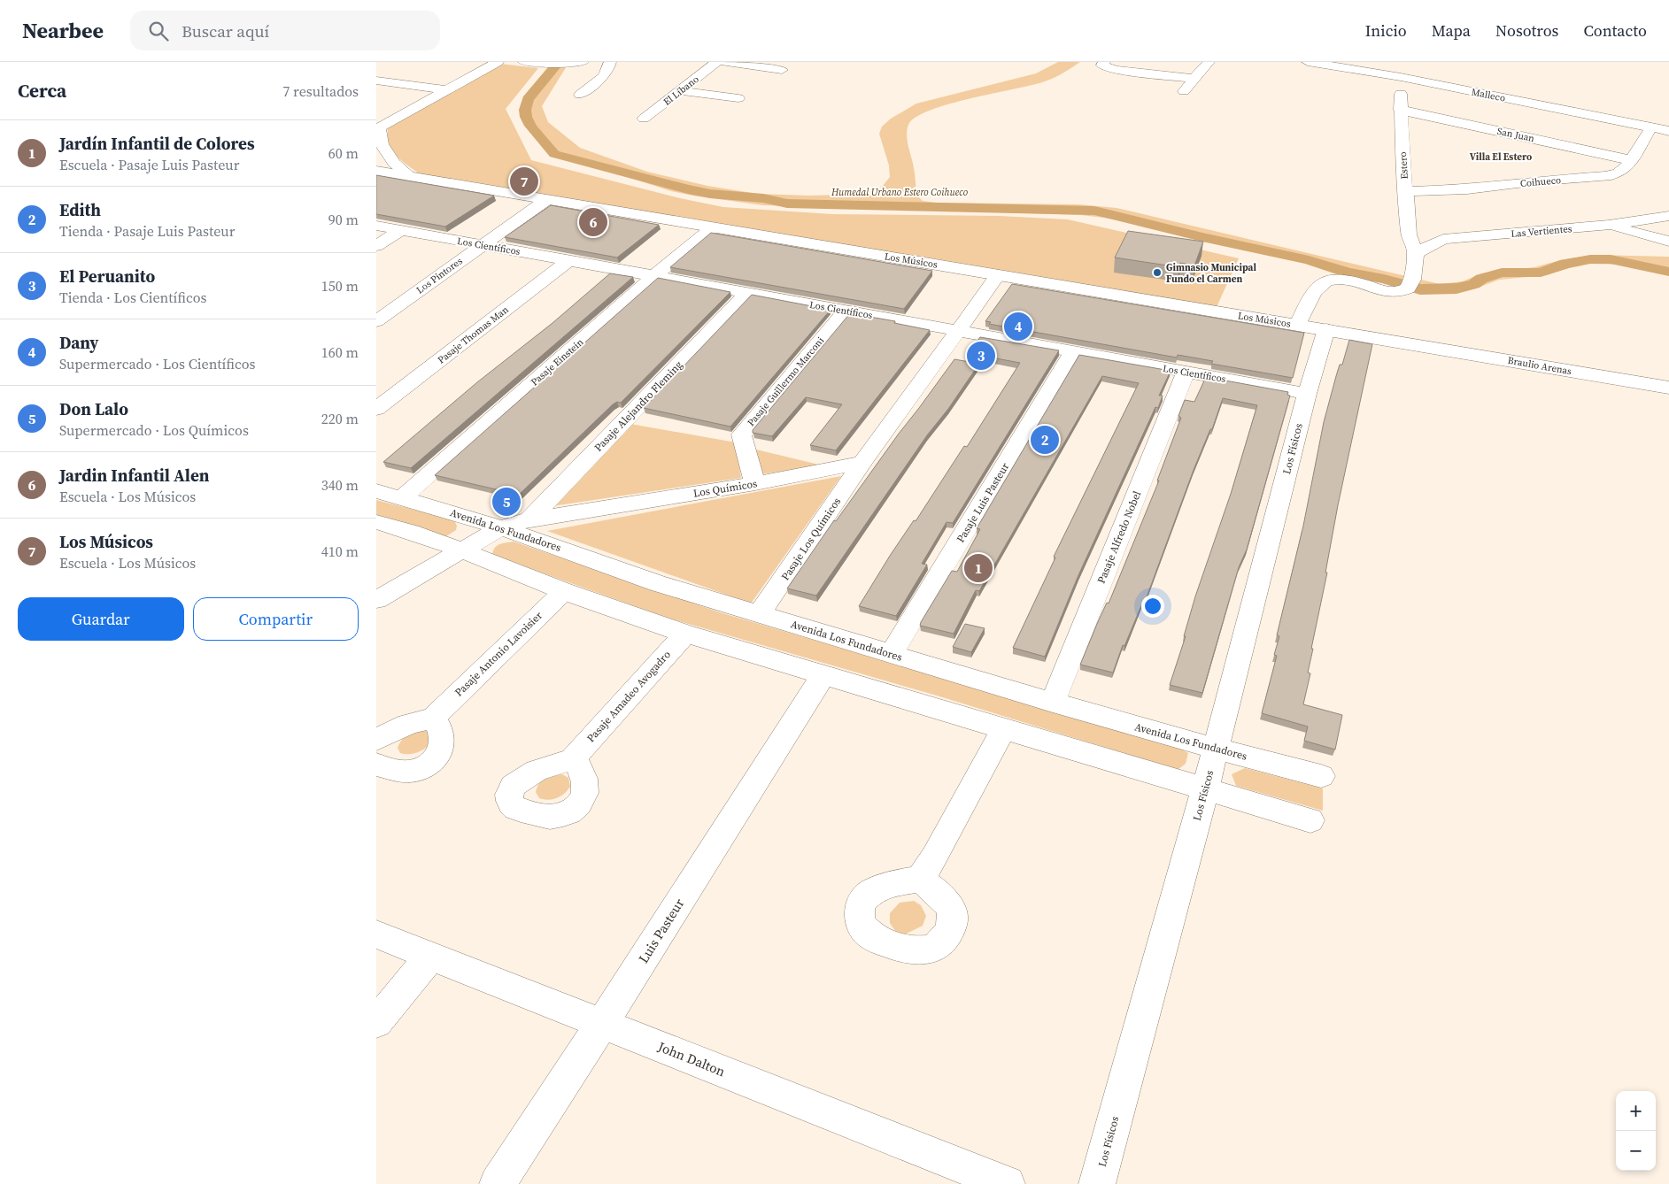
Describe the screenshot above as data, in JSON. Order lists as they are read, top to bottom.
{
  "streets": {
    "street": [
      "El Líbano",
      "Malleco",
      "San Juan",
      "Estero",
      "Coihueco",
      "Las Vertientes",
      "Los Científicos",
      "Los Músicos",
      "Los Pintores",
      "Pasaje Thomas Man",
      "Pasaje Einstein",
      "Braulio Arenas",
      "Pasaje Guillermo Marconi",
      "Pasaje Alejandro Fleming",
      "Los Físicos",
      "Los Químicos",
      "Pasaje Luis Pasteur",
      "Avenida Los Fundadores",
      "Pasaje Alfredo Nobel",
      "Pasaje Los Químicos",
      "Pasaje Antonio Lavoisier",
      "Pasaje Amadeo Avogadro",
      "Luis Pasteur",
      "John Dalton"
    ]
  },
  "crossings": [
    ["Malleco", "Estero"],
    ["Malleco", "Coihueco"],
    ["San Juan", "Estero"],
    ["San Juan", "Coihueco"],
    ["Estero", "Coihueco"],
    ["Estero", "Las Vertientes"],
    ["Los Científicos", "Los Pintores"],
    ["Los Científicos", "Pasaje Thomas Man"],
    ["Los Científicos", "Pasaje Einstein"],
    ["Los Científicos", "Pasaje Guillermo Marconi"],
    ["Los Científicos", "Pasaje Alejandro Fleming"],
    ["Los Científicos", "Los Físicos"],
    ["Los Científicos", "Pasaje Luis Pasteur"],
    ["Los Científicos", "Pasaje Alfredo Nobel"],
    ["Los Músicos", "Los Pintores"],
    ["Los Músicos", "Pasaje Einstein"],
    ["Los Músicos", "Braulio Arenas"],
    ["Los Músicos", "Los Físicos"],
    ["Pasaje Einstein", "Avenida Los Fundadores"],
    ["Pasaje Guillermo Marconi", "Los Químicos"],
    ["Pasaje Alejandro Fleming", "Los Químicos"],
    ["Los Físicos", "Avenida Los Fundadores"],
    ["Los Químicos", "Avenida Los Fundadores"],
    ["Los Químicos", "Pasaje Los Químicos"],
    ["Pasaje Luis Pasteur", "Avenida Los Fundadores"],
    ["Avenida Los Fundadores", "Pasaje Alfredo Nobel"],
    ["Avenida Los Fundadores", "Pasaje Los Químicos"],
    ["Luis Pasteur", "John Dalton"]
  ],
  "districts": ["Villa El Estero"],
  "parks": ["Humedal Urbano Estero Coihueco"],
  "places": ["Gimnasio Municipal Fundo el Carmen"],
  "page": {
    "header": "Nearbee",
    "search": "Buscar aquí",
    "nav": [
      "Inicio",
      "Mapa",
      "Nosotros",
      "Contacto"
    ],
    "heading": ["Cerca", "7 resultados"],
    "list": [
      {
        "mark": "1",
        "name": "Jardín Infantil de Colores",
        "note": "Escuela · Pasaje Luis Pasteur",
        "value": "60 m"
      },
      {
        "mark": "2",
        "name": "Edith",
        "note": "Tienda · Pasaje Luis Pasteur",
        "value": "90 m"
      },
      {
        "mark": "3",
        "name": "El Peruanito",
        "note": "Tienda · Los Científicos",
        "value": "150 m"
      },
      {
        "mark": "4",
        "name": "Dany",
        "note": "Supermercado · Los Científicos",
        "value": "160 m"
      },
      {
        "mark": "5",
        "name": "Don Lalo",
        "note": "Supermercado · Los Químicos",
        "value": "220 m"
      },
      {
        "mark": "6",
        "name": "Jardin Infantil Alen",
        "note": "Escuela · Los Músicos",
        "value": "340 m"
      },
      {
        "mark": "7",
        "name": "Los Músicos",
        "note": "Escuela · Los Músicos",
        "value": "410 m"
      }
    ],
    "pins": [
      "7",
      "6",
      "4",
      "3",
      "2",
      "5",
      "1"
    ],
    "buttons": ["Guardar", "Compartir"],
    "map_buttons": ["+", "−"]
  }
}
